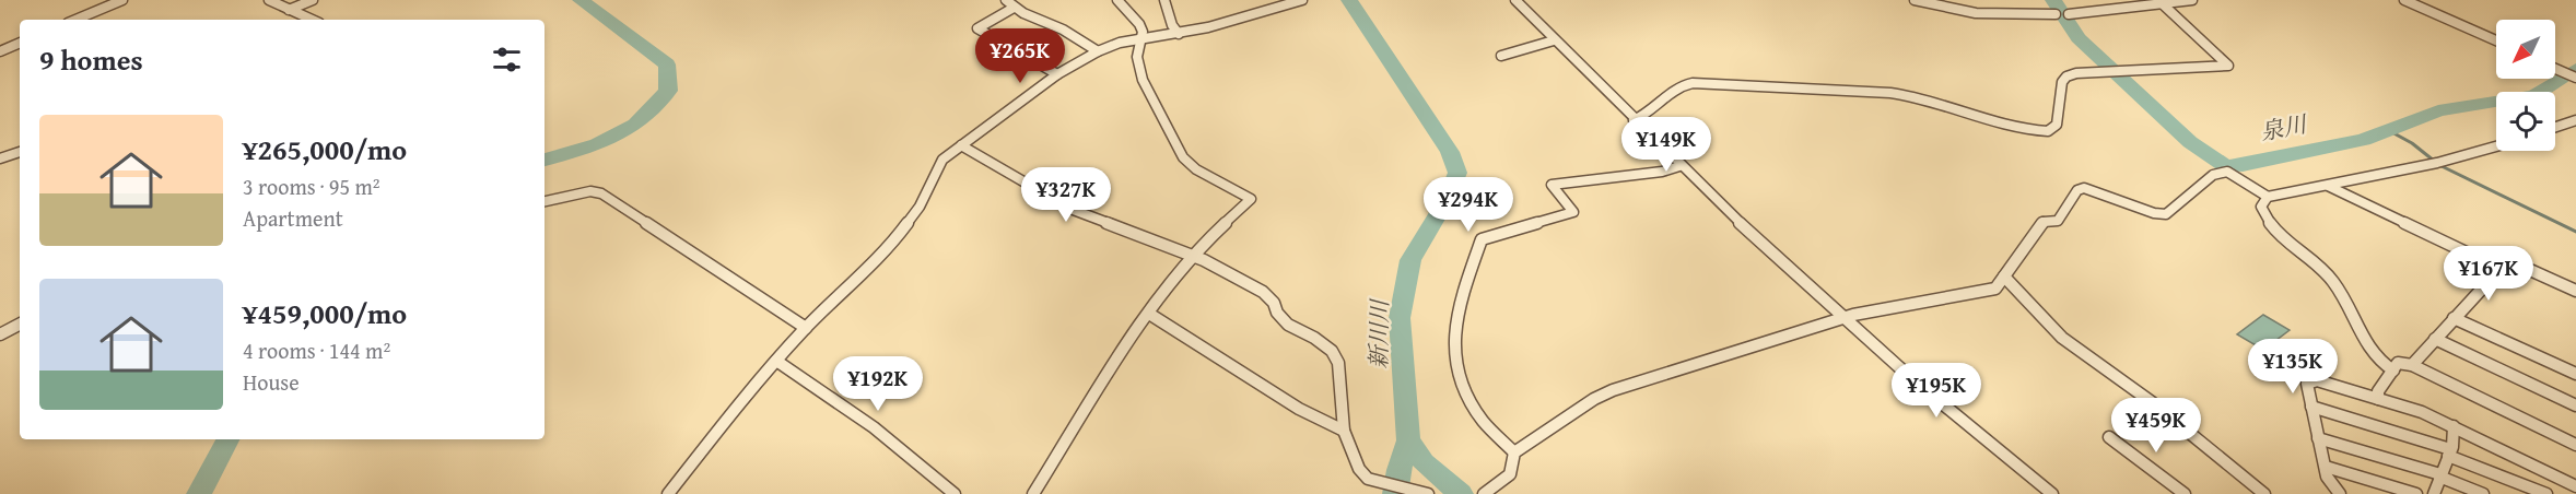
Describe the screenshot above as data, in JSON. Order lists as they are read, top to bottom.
{
  "water": ["泉川", "新川川"],
  "north": "bottom left",
  "page": {
    "heading": "9 homes",
    "price": [
      "¥265K",
      "¥149K",
      "¥327K",
      "¥294K",
      "¥167K",
      "¥135K",
      "¥192K",
      "¥195K",
      "¥459K"
    ],
    "list": [
      {
        "name": "¥265,000/mo",
        "note": "3 rooms · 95 m² · Apartment"
      },
      {
        "name": "¥459,000/mo",
        "note": "4 rooms · 144 m² · House"
      }
    ]
  }
}
